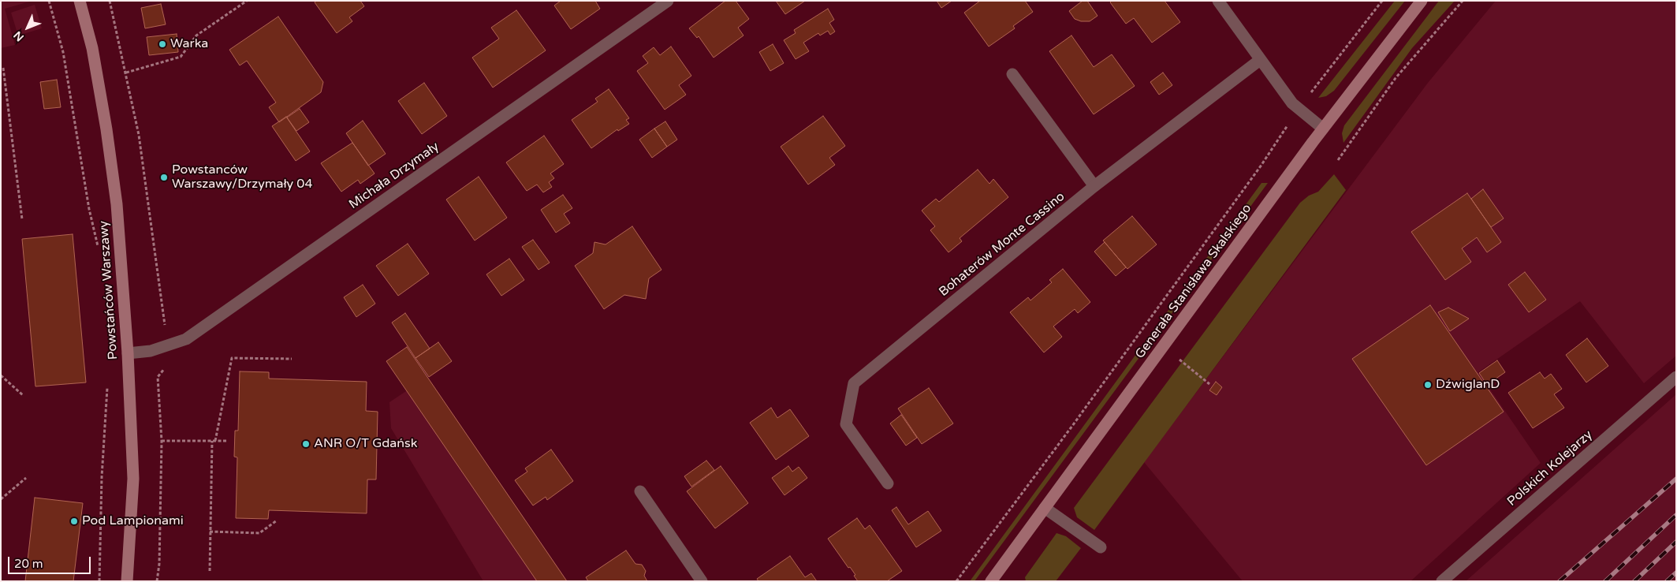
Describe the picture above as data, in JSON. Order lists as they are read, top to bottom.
{
  "streets": {
    "street": [
      "Michała Drzymały",
      "Bohaterów Monte Cassino",
      "Generała Stanisława Skalskiego",
      "Powstańców Warszawy",
      "Polskich Kolejarzy"
    ]
  },
  "crossings": [
    ["Michała Drzymały", "Powstańców Warszawy"]
  ],
  "places": [
    "Warka",
    "Powstanców Warszawy/Drzymały 04",
    "DźwiglanD",
    "ANR O/T Gdańsk",
    "Pod Lampionami"
  ],
  "scale_bar": "20 m",
  "north": "bottom left"
}
